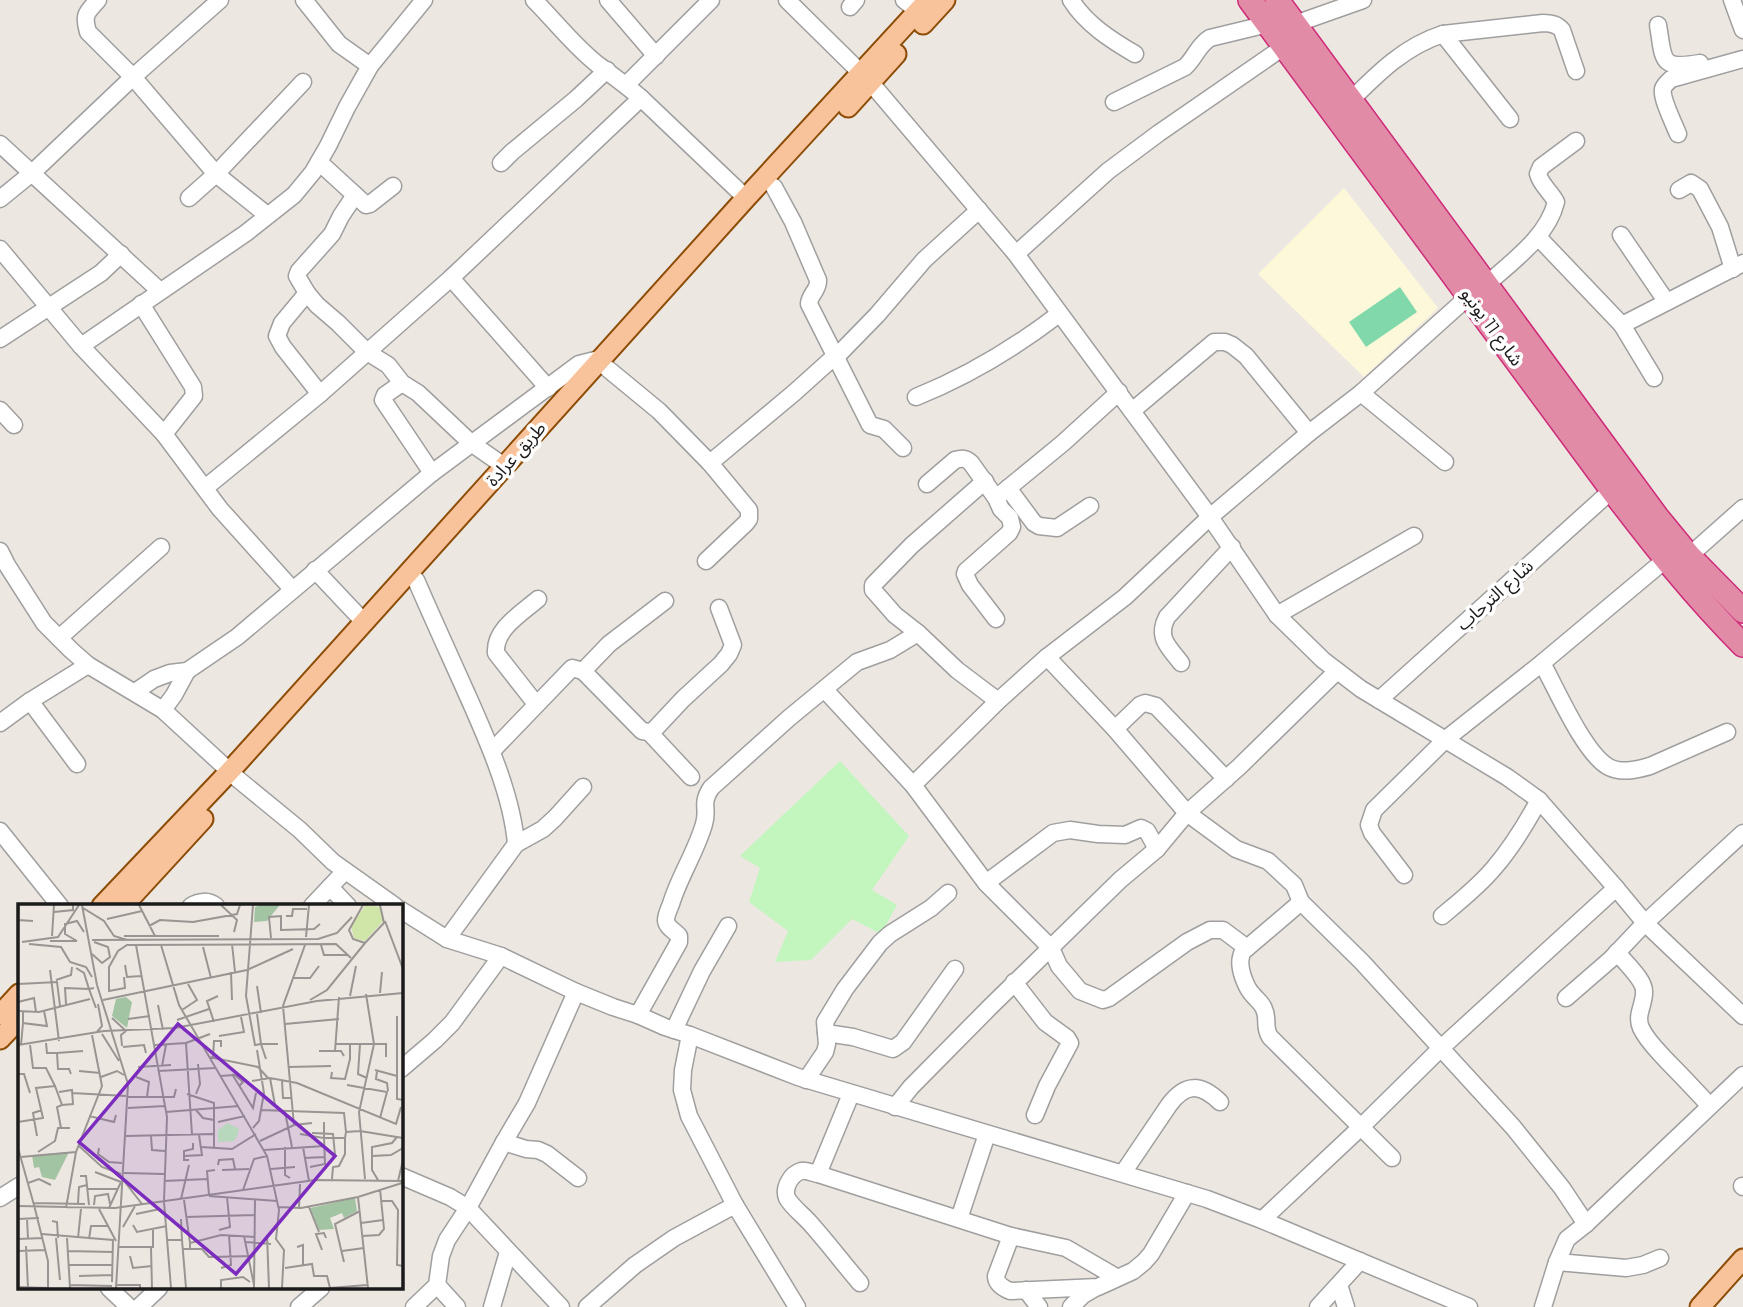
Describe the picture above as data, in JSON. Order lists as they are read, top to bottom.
{
  "streets": {
    "highway": ["شارع 11 يونيو"],
    "main road": ["طريق عرادة"],
    "street": ["شارع الترحاب"]
  },
  "crossings": [
    ["شارع 11 يونيو", "شارع الترحاب"]
  ]
}
